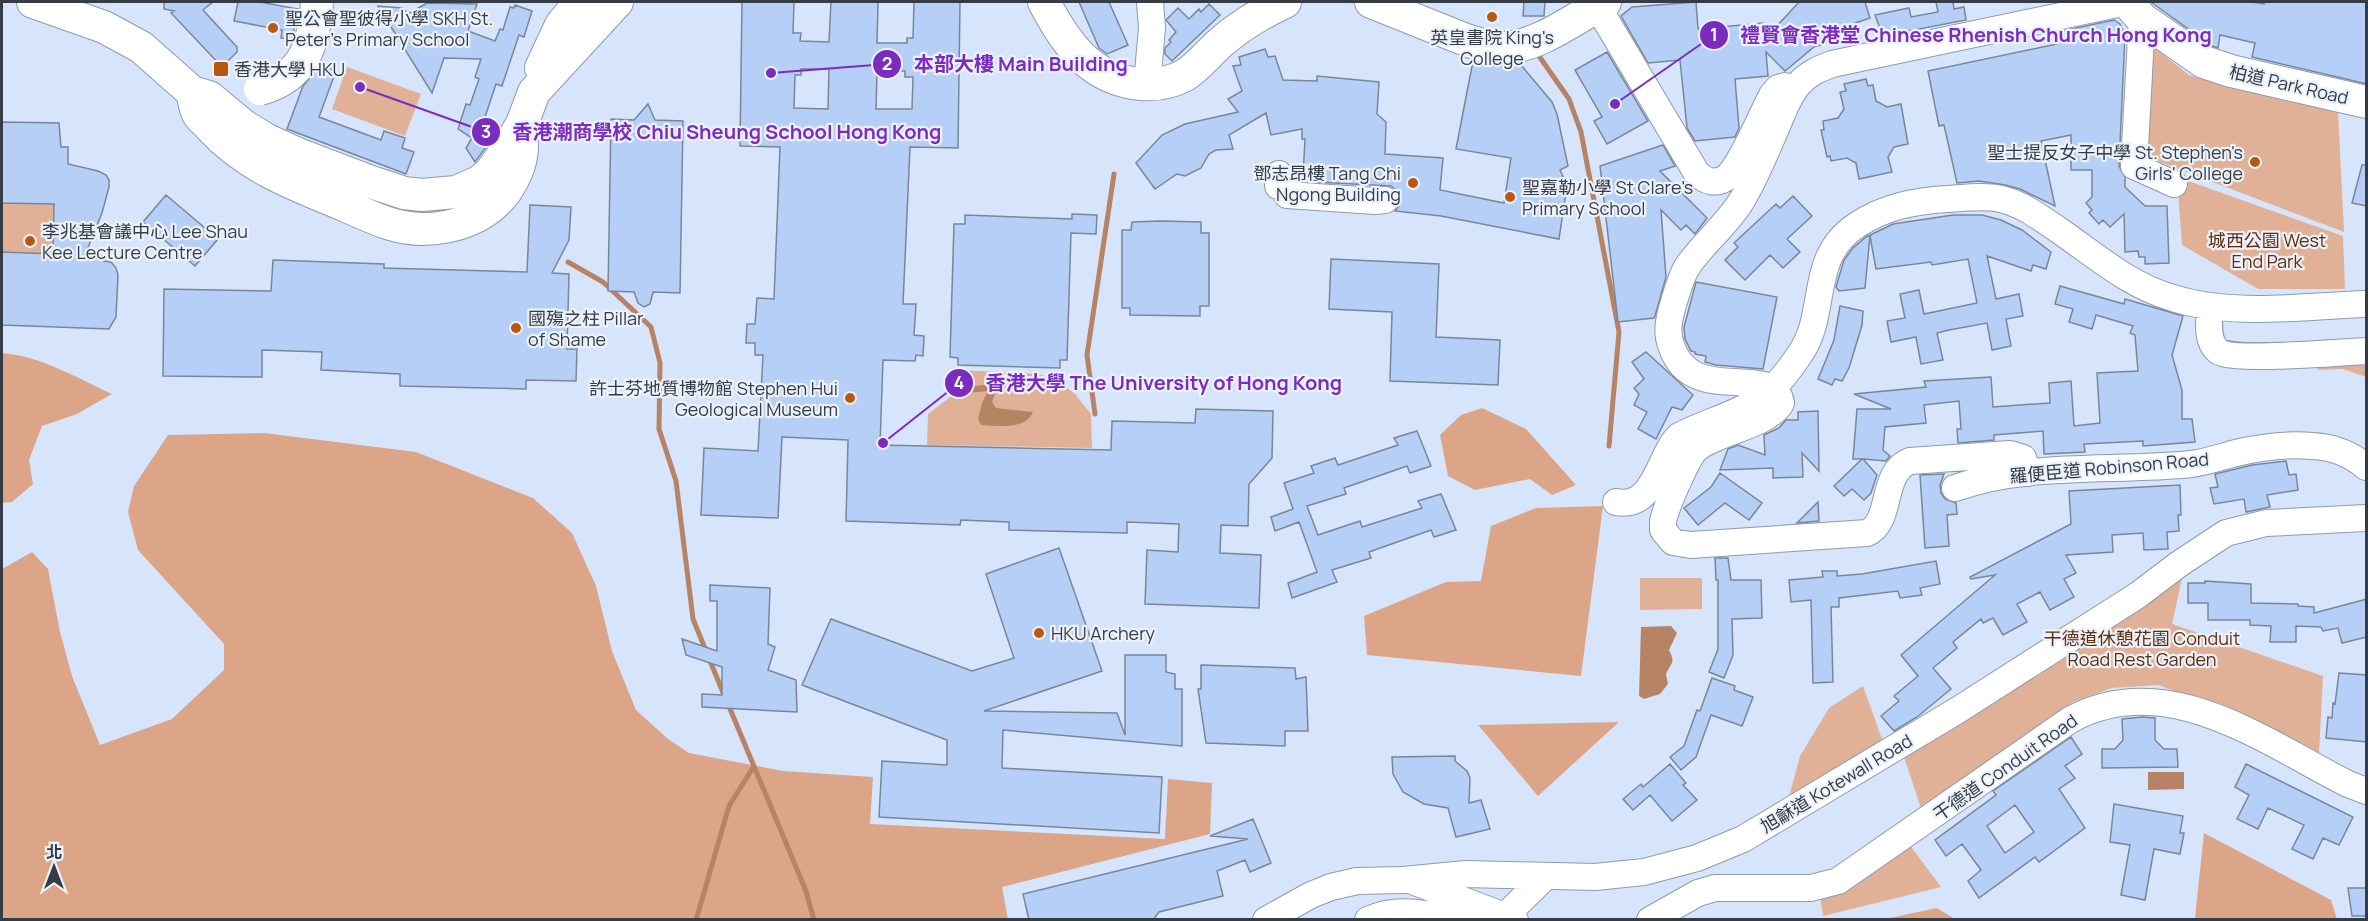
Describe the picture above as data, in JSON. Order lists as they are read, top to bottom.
{
  "streets": {
    "main road": ["柏道 Park Road"],
    "street": ["羅便臣道 Robinson Road", "干德道 Conduit Road", "旭龢道 Kotewall Road"]
  },
  "parks": ["城西公園 West End Park", "干德道休憩花園 Conduit Road Rest Garden"],
  "places": {
    "other": [
      "英皇書院 King's College",
      "聖公會聖彼得小學 SKH St. Peter's Primary School",
      "本部大樓 Main Building",
      "香港潮商學校 Chiu Sheung School Hong Kong",
      "禮賢會香港堂 Chinese Rhenish Church Hong Kong",
      "聖士提反女子中學 St. Stephen's Girls' College",
      "鄧志昂樓 Tang Chi Ngong Building",
      "聖嘉勒小學 St Clare's Primary School",
      "李兆基會議中心 Lee Shau Kee Lecture Centre",
      "國殤之柱 Pillar of Shame",
      "許士芬地質博物館 Stephen Hui Geological Museum",
      "香港大學 The University of Hong Kong",
      "HKU Archery"
    ],
    "transit": ["香港大學 HKU"]
  },
  "north": "top"
}
